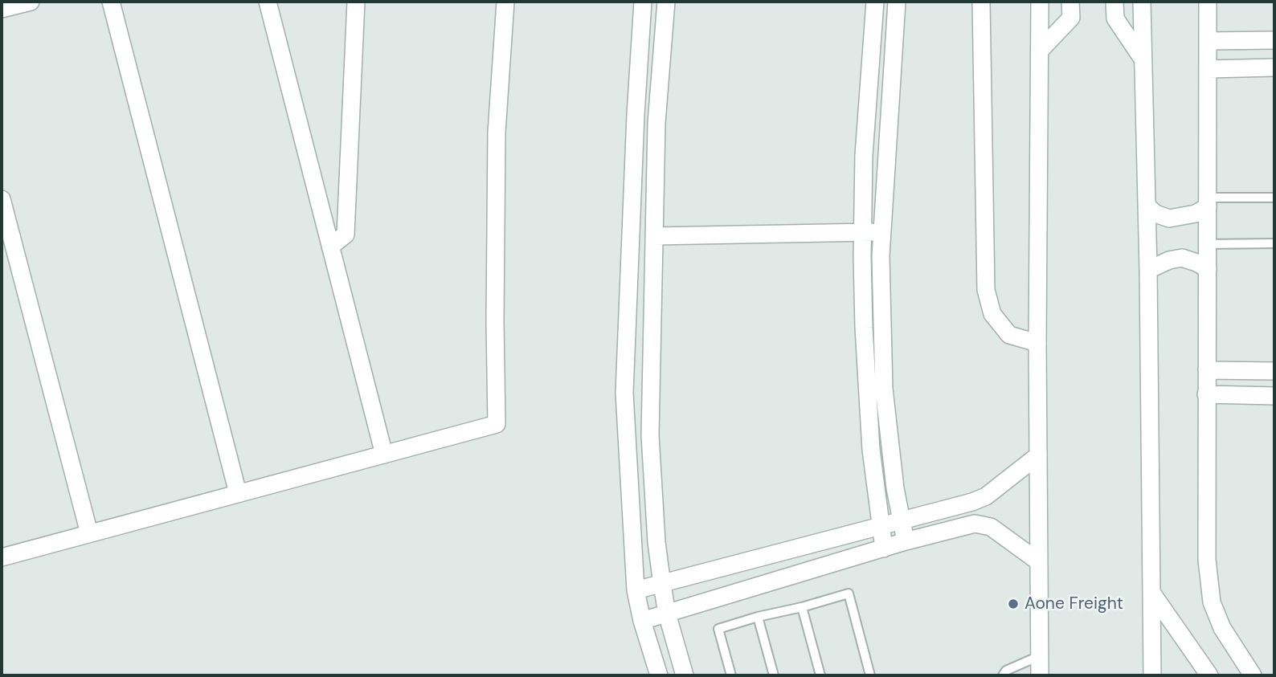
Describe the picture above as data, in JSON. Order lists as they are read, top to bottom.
{
  "places": ["Aone Freight"]
}
